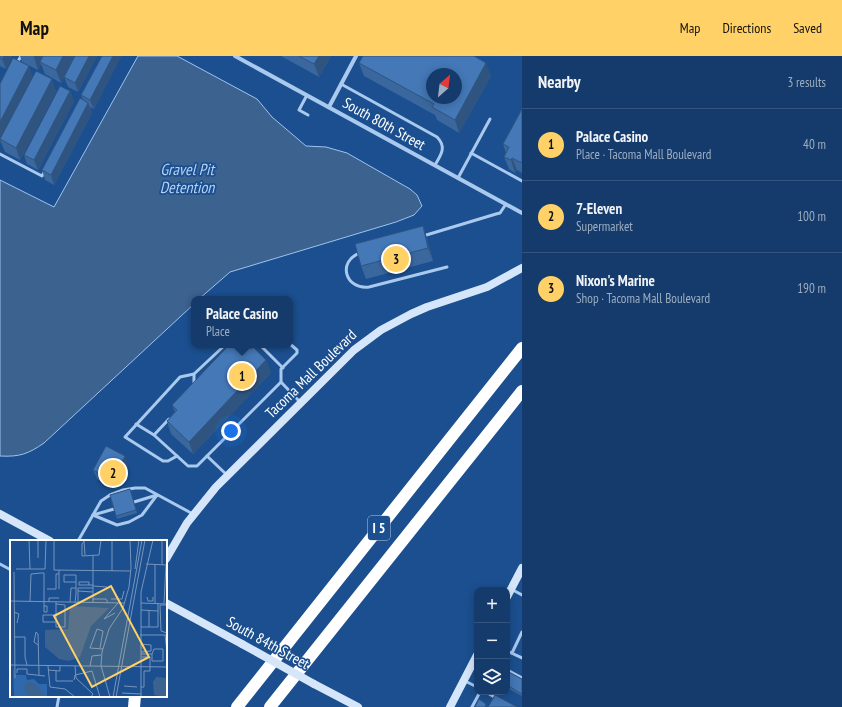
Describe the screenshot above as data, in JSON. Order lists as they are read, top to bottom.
{
  "streets": {
    "highway": ["I 5"],
    "main road": ["Tacoma Mall Boulevard", "South 84th Street"],
    "street": ["South 80th Street"]
  },
  "water": ["Gravel Pit Detention"],
  "north": "top right",
  "page": {
    "header": "Map",
    "nav": ["Map", "Directions", "Saved"],
    "heading": ["Nearby", "3 results"],
    "list": [
      {
        "mark": "1",
        "name": "Palace Casino",
        "note": "Place · Tacoma Mall Boulevard",
        "value": "40 m"
      },
      {
        "mark": "2",
        "name": "7-Eleven",
        "note": "Supermarket",
        "value": "100 m"
      },
      {
        "mark": "3",
        "name": "Nixon's Marine",
        "note": "Shop · Tacoma Mall Boulevard",
        "value": "190 m"
      }
    ],
    "pins": ["3", "1", "2"],
    "popup": ["Palace Casino", "Place"],
    "map_buttons": ["+", "−"]
  }
}
